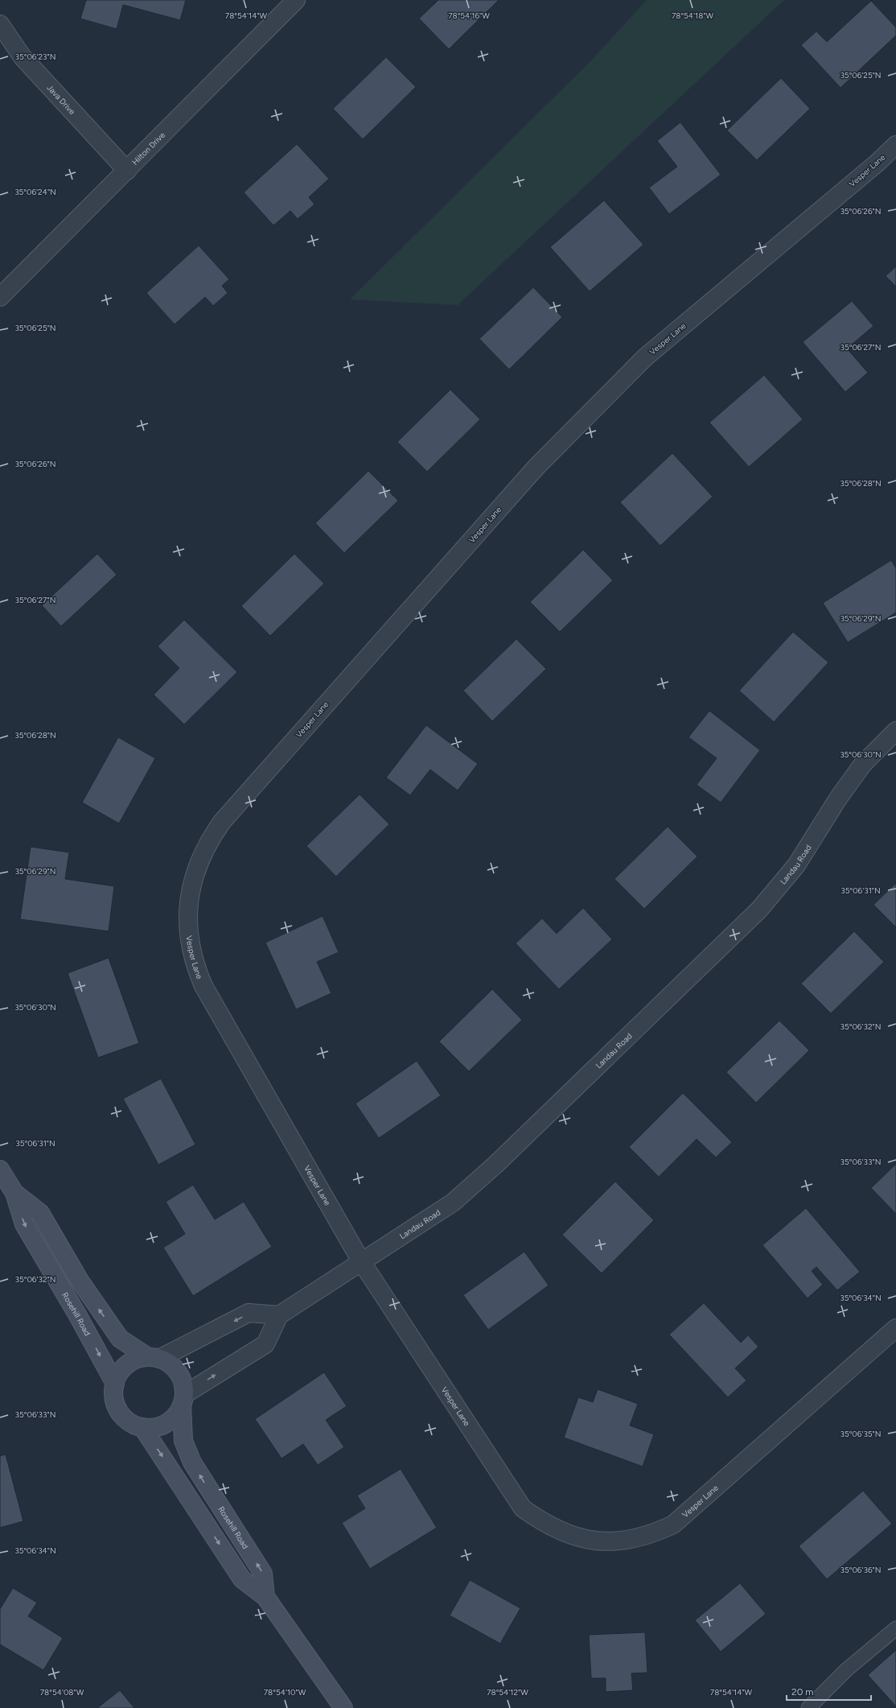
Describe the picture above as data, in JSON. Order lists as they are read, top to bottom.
{
  "streets": {
    "main road": ["Rosehill Road"],
    "street": [
      "Java Drive",
      "Hilton Drive",
      "Vesper Lane",
      "Landau Road"
    ]
  },
  "crossings": [
    ["Java Drive", "Hilton Drive"],
    ["Vesper Lane", "Landau Road"]
  ],
  "scale_bar": "20 m",
  "coordinates": [
    "78°54'14\"W",
    "78°54'16\"W",
    "78°54'18\"W",
    "35°06'23\"N",
    "35°06'25\"N",
    "35°06'24\"N",
    "35°06'26\"N",
    "35°06'27\"N",
    "35°06'28\"N",
    "35°06'29\"N",
    "35°06'30\"N",
    "35°06'31\"N",
    "35°06'32\"N",
    "35°06'33\"N",
    "35°06'34\"N",
    "35°06'35\"N",
    "35°06'36\"N",
    "78°54'08\"W",
    "78°54'10\"W",
    "78°54'12\"W"
  ]
}
